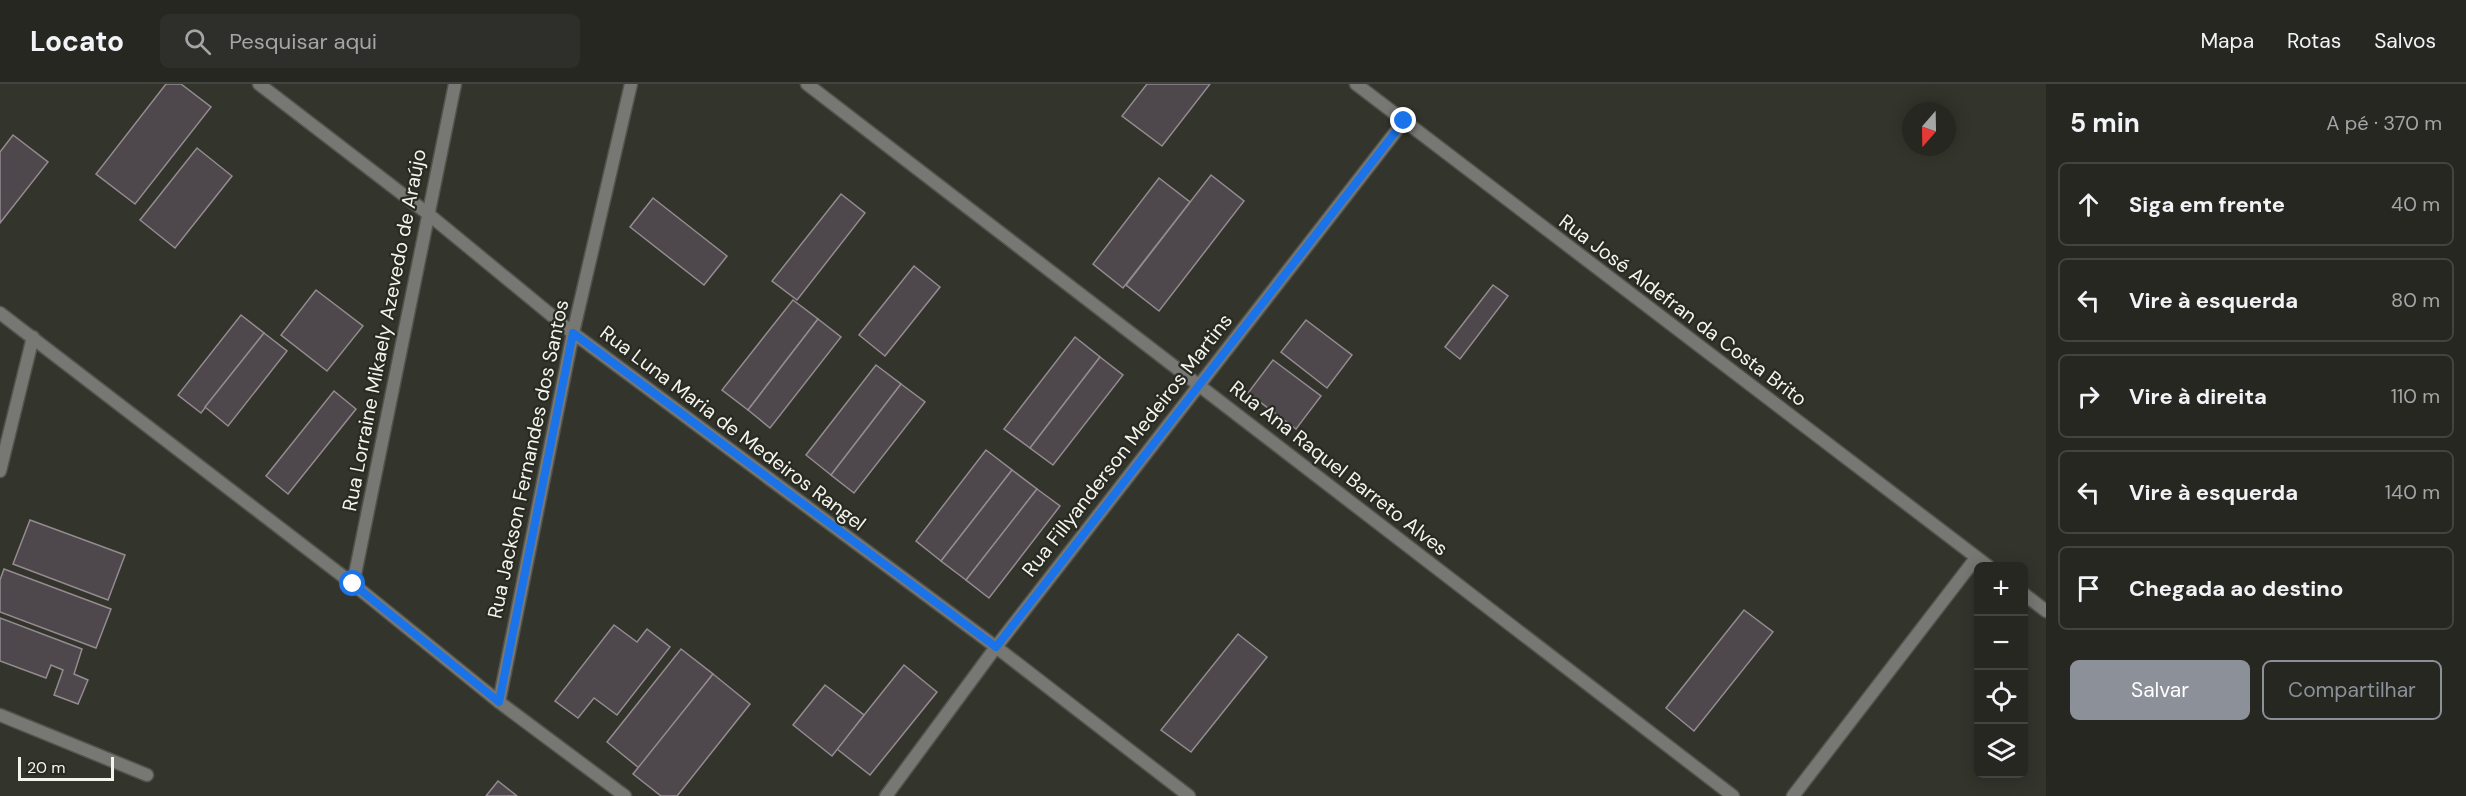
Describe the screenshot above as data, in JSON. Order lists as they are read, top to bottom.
{
  "streets": {
    "street": [
      "Rua José Aldefran da Costa Brito",
      "Rua Lorraine Mikaely Azevedo de Araújo",
      "Rua Luna Maria de Medeiros Rangel",
      "Rua Fillyanderson Medeiros Martins",
      "Rua Jackson Fernandes dos Santos",
      "Rua Ana Raquel Barreto Alves"
    ]
  },
  "crossings": [
    ["Rua José Aldefran da Costa Brito", "Rua Fillyanderson Medeiros Martins"],
    ["Rua Lorraine Mikaely Azevedo de Araújo", "Rua Luna Maria de Medeiros Rangel"],
    ["Rua Luna Maria de Medeiros Rangel", "Rua Fillyanderson Medeiros Martins"],
    ["Rua Luna Maria de Medeiros Rangel", "Rua Jackson Fernandes dos Santos"],
    ["Rua Fillyanderson Medeiros Martins", "Rua Ana Raquel Barreto Alves"]
  ],
  "scale_bar": "20 m",
  "north": "bottom",
  "page": {
    "header": "Locato",
    "search": "Pesquisar aqui",
    "nav": ["Mapa", "Rotas", "Salvos"],
    "heading": ["5 min", "A pé · 370 m"],
    "list": [
      ["Siga em frente", "40 m"],
      ["Vire à esquerda", "80 m"],
      ["Vire à direita", "110 m"],
      ["Vire à esquerda", "140 m"],
      "Chegada ao destino"
    ],
    "map_buttons": ["+", "−"],
    "buttons": ["Salvar", "Compartilhar"],
    "scale": "20 m"
  }
}
